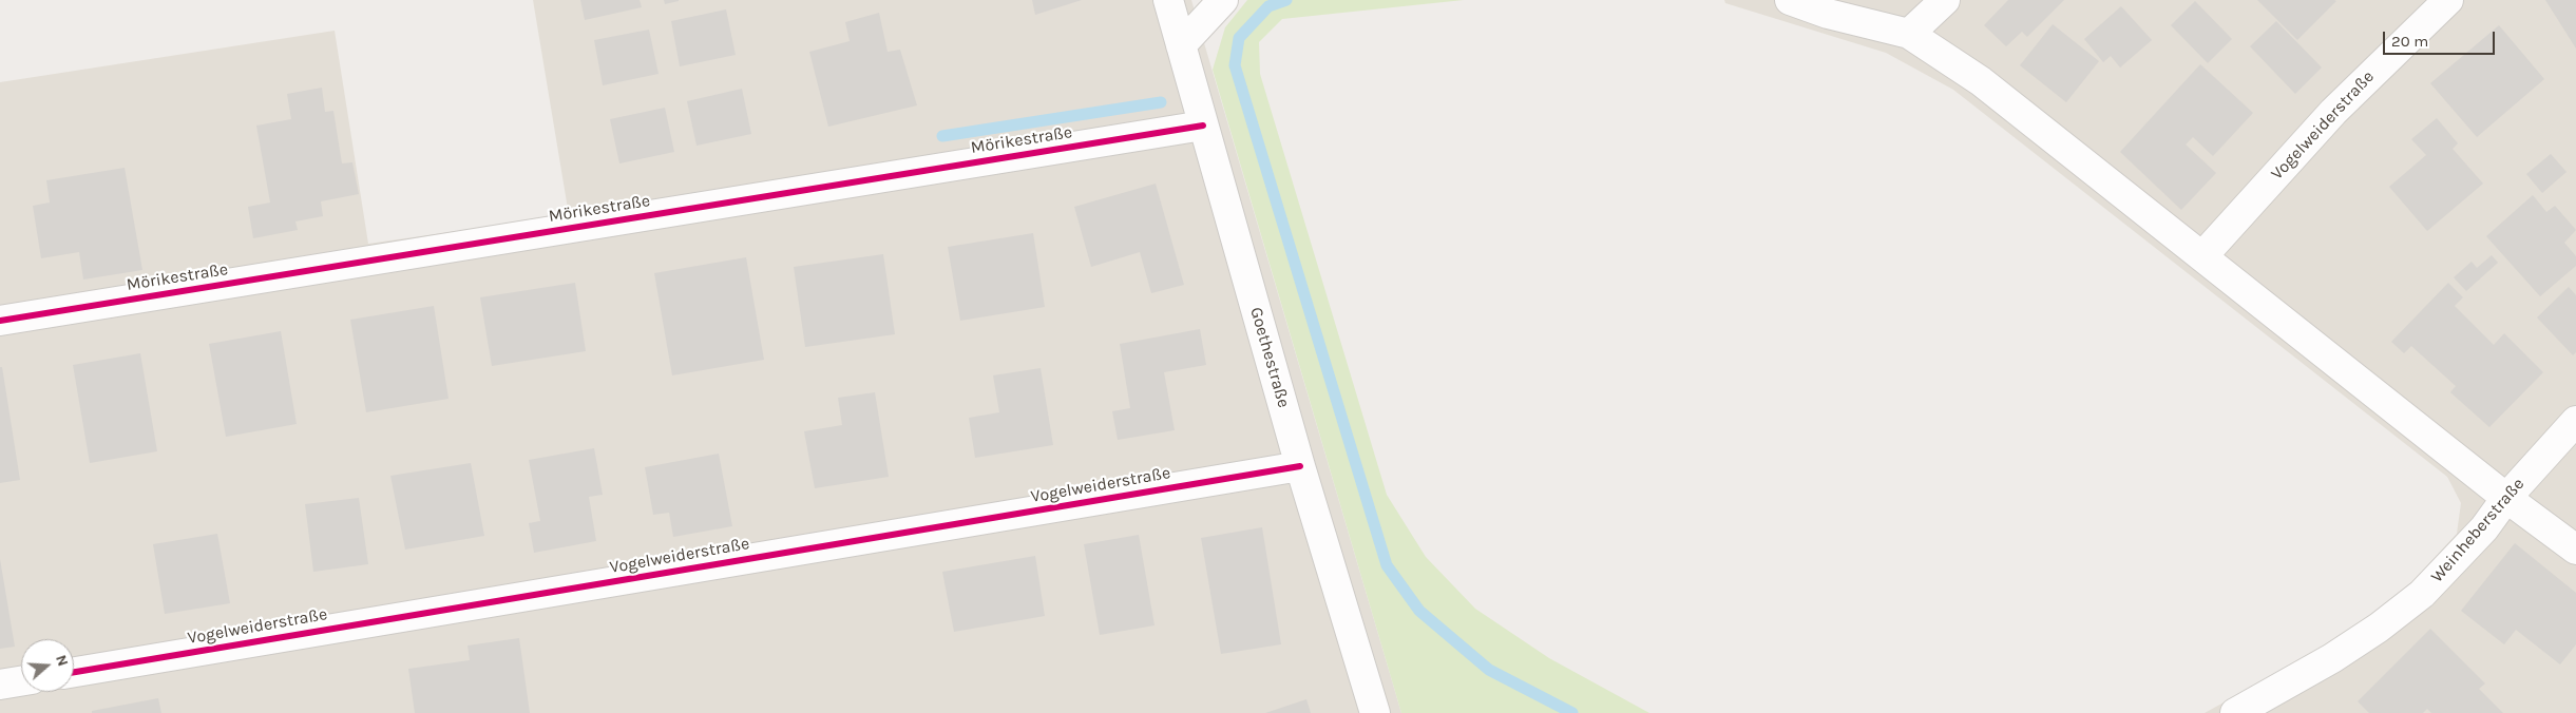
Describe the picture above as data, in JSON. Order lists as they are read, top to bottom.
{
  "streets": {
    "street": [
      "Vogelweiderstraße",
      "Mörikestraße",
      "Goethestraße",
      "Weinheberstraße"
    ]
  },
  "crossings": [
    ["Vogelweiderstraße", "Goethestraße"],
    ["Mörikestraße", "Goethestraße"]
  ],
  "scale_bar": "20 m",
  "north": "right"
}
